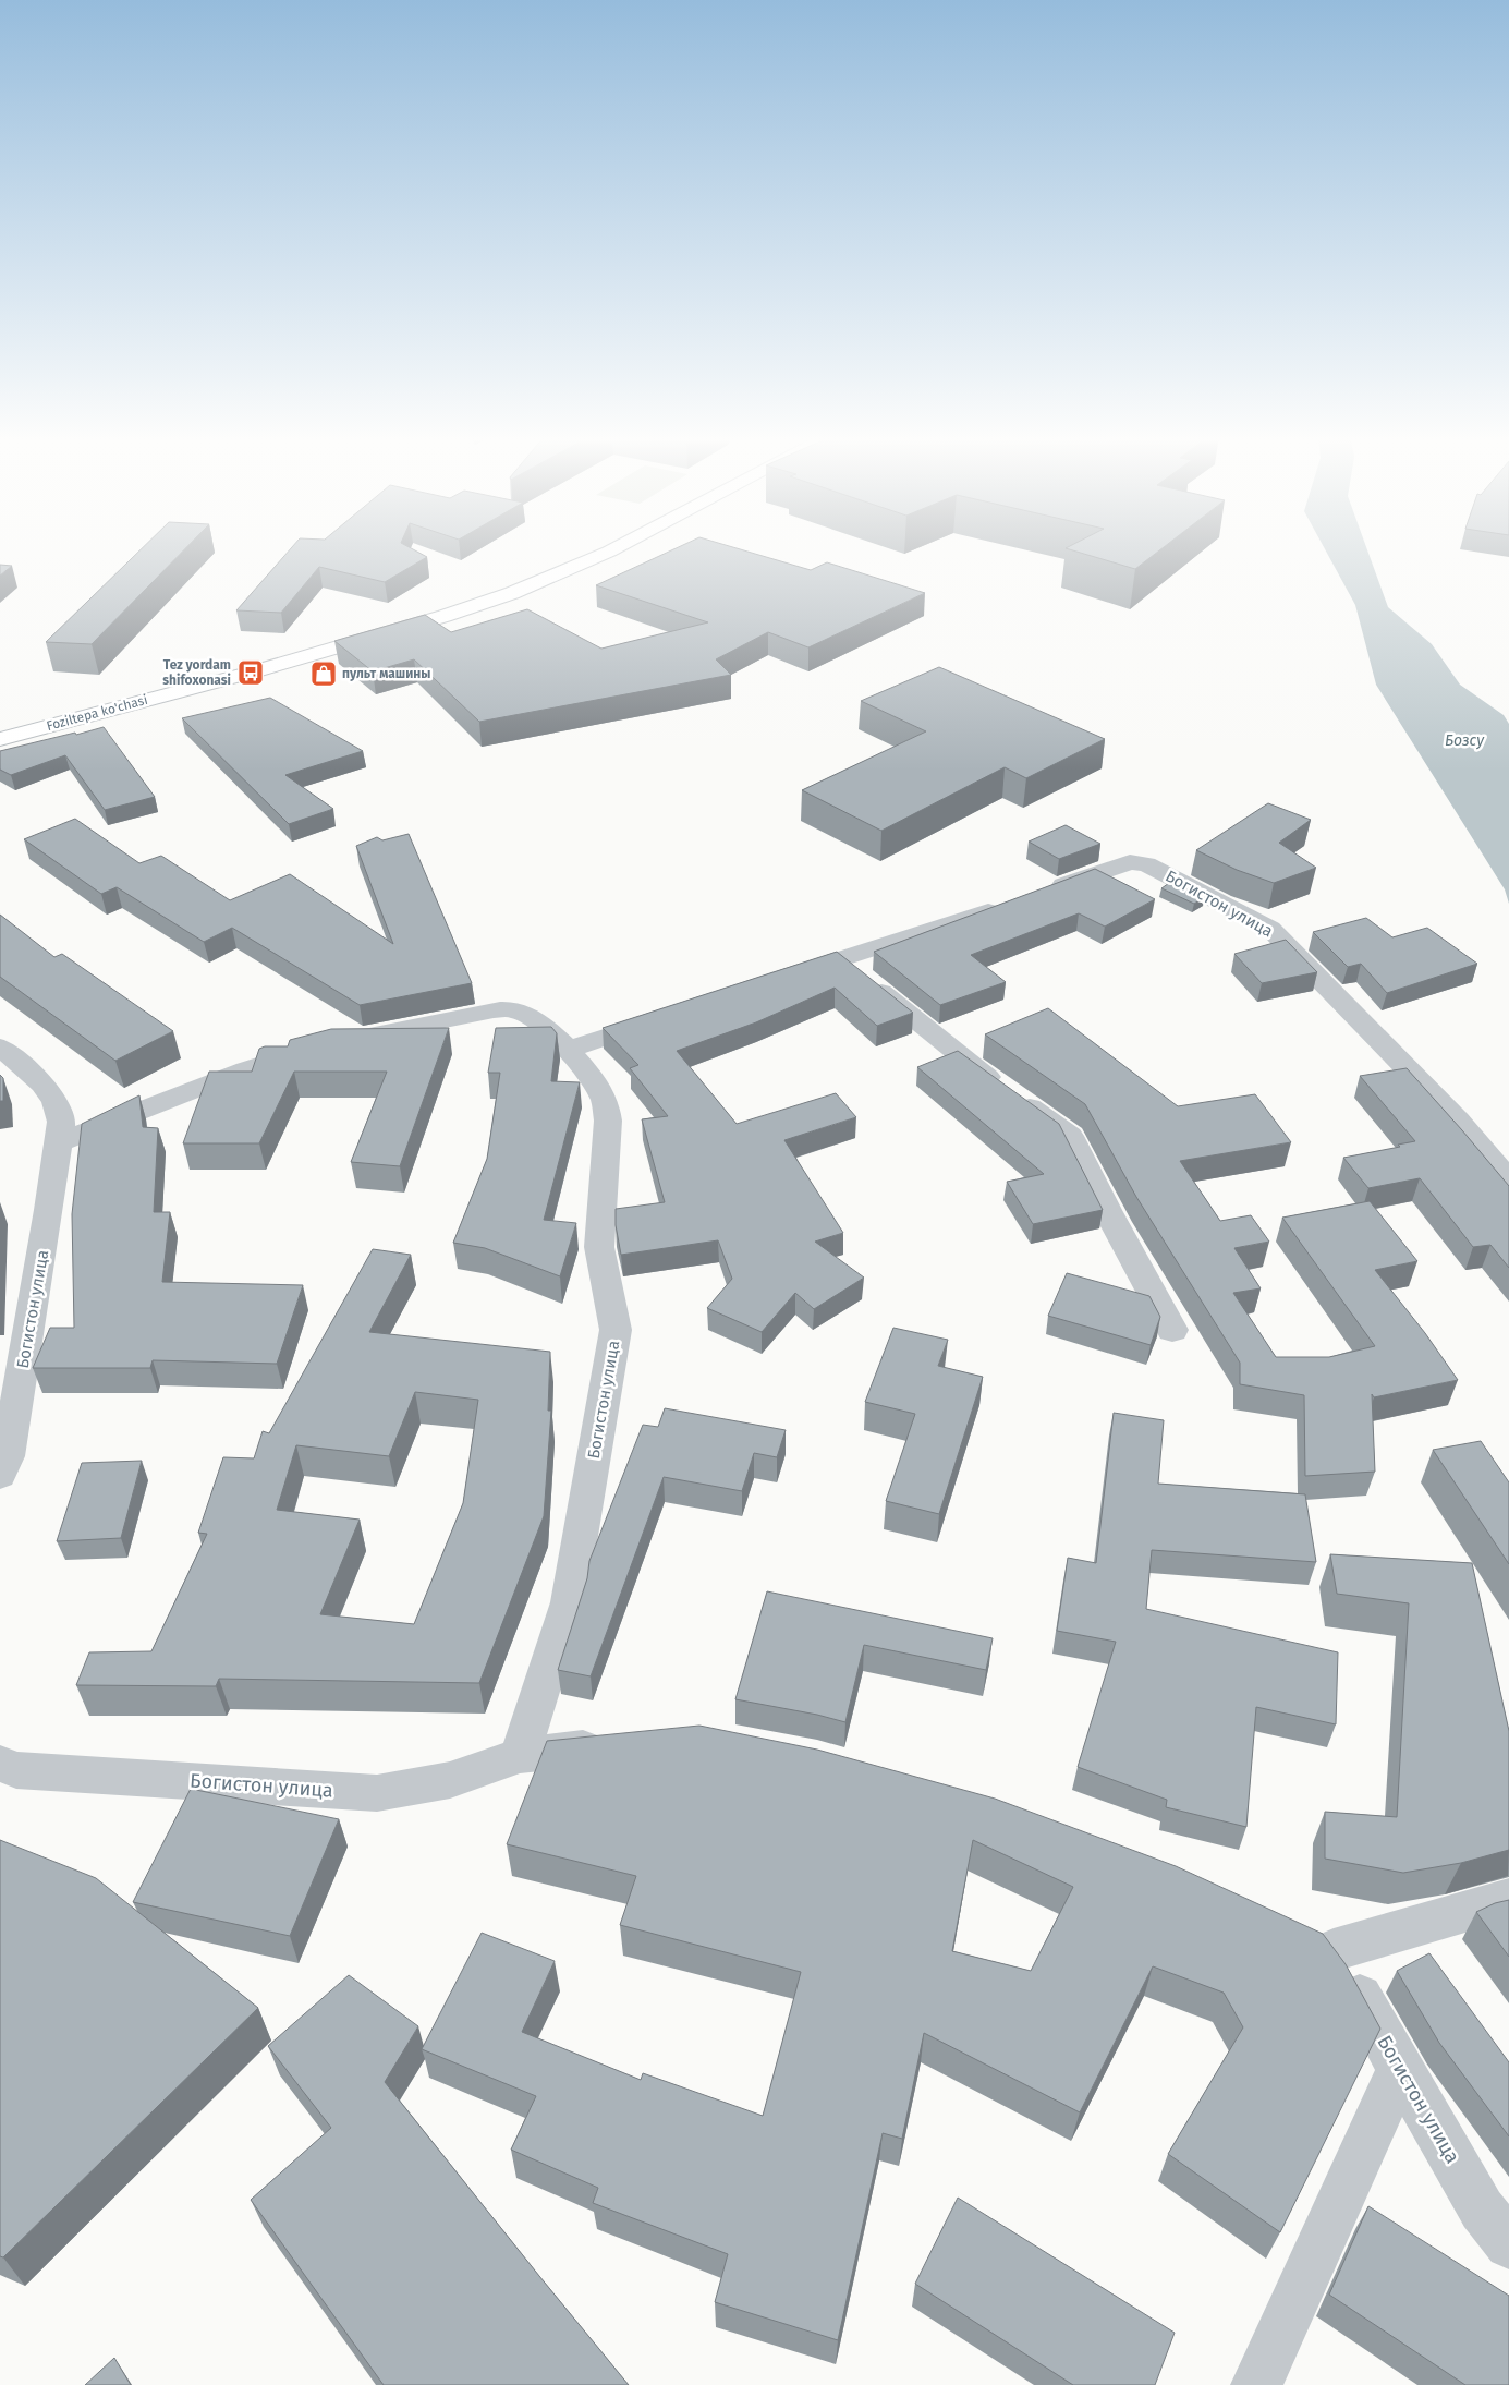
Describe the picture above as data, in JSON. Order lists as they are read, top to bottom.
{
  "streets": {
    "main road": ["Foziltepa ko'chasi"],
    "street": ["Богистон улица"]
  },
  "water": ["Бозсу"],
  "places": {
    "bus stop": ["Tez yordam shifoxonasi"],
    "shop": ["пульт машины"]
  }
}
